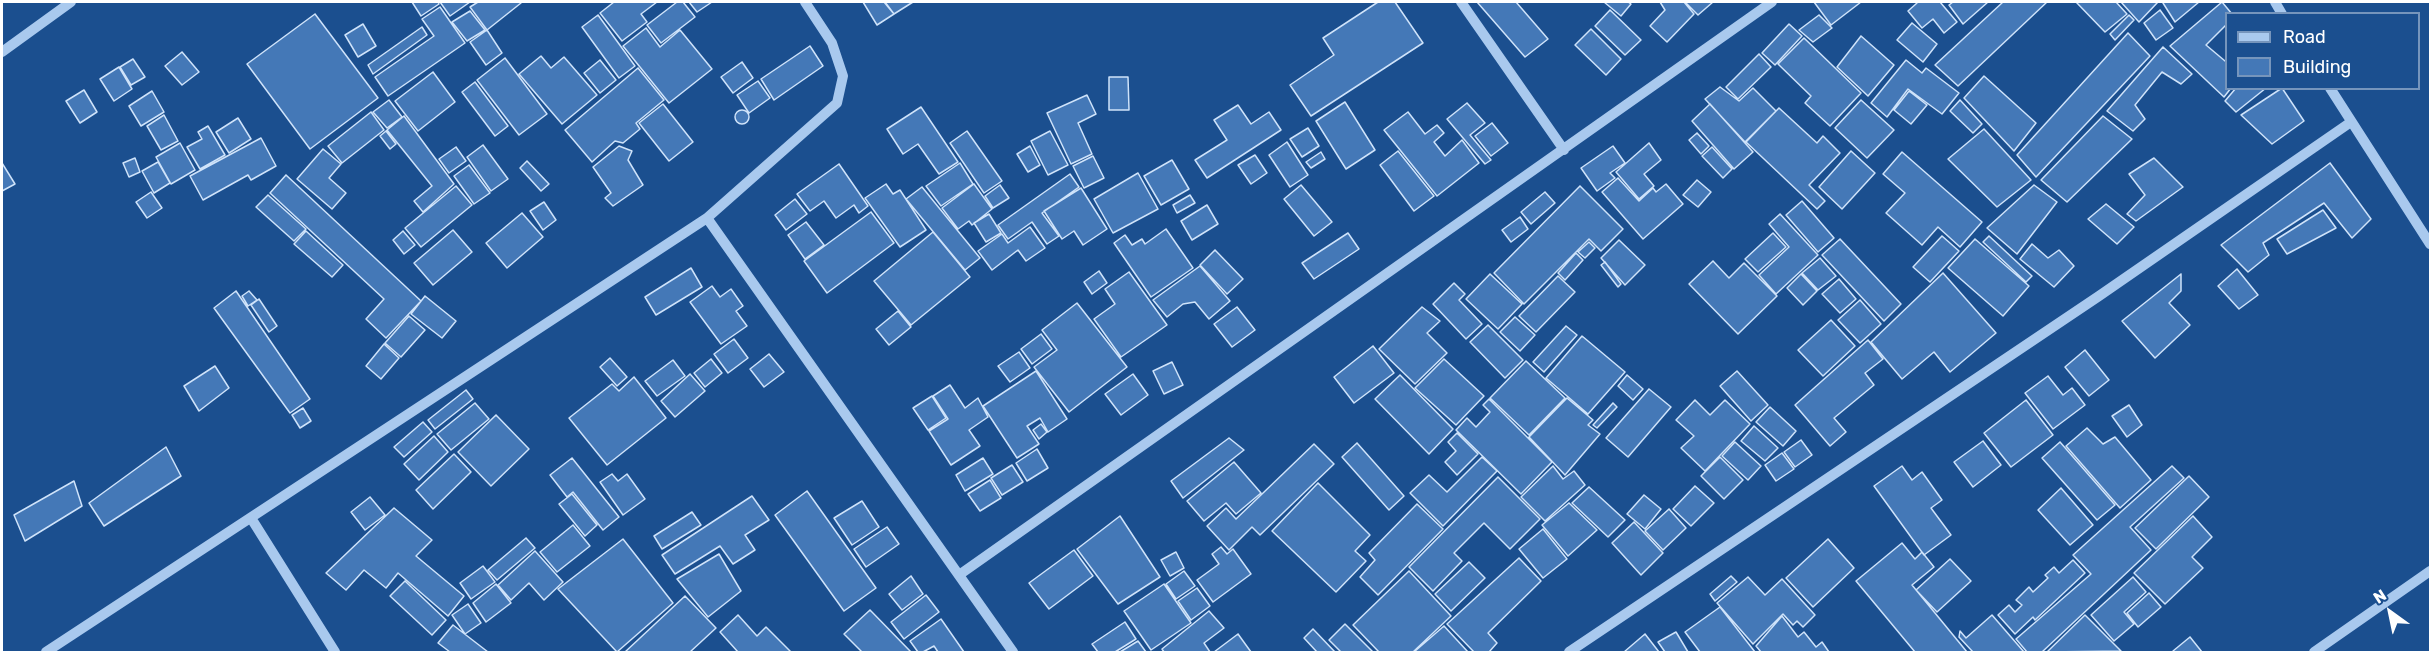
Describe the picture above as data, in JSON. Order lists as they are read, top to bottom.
{
  "legend": ["Road", "Building"],
  "north": "top left"
}
